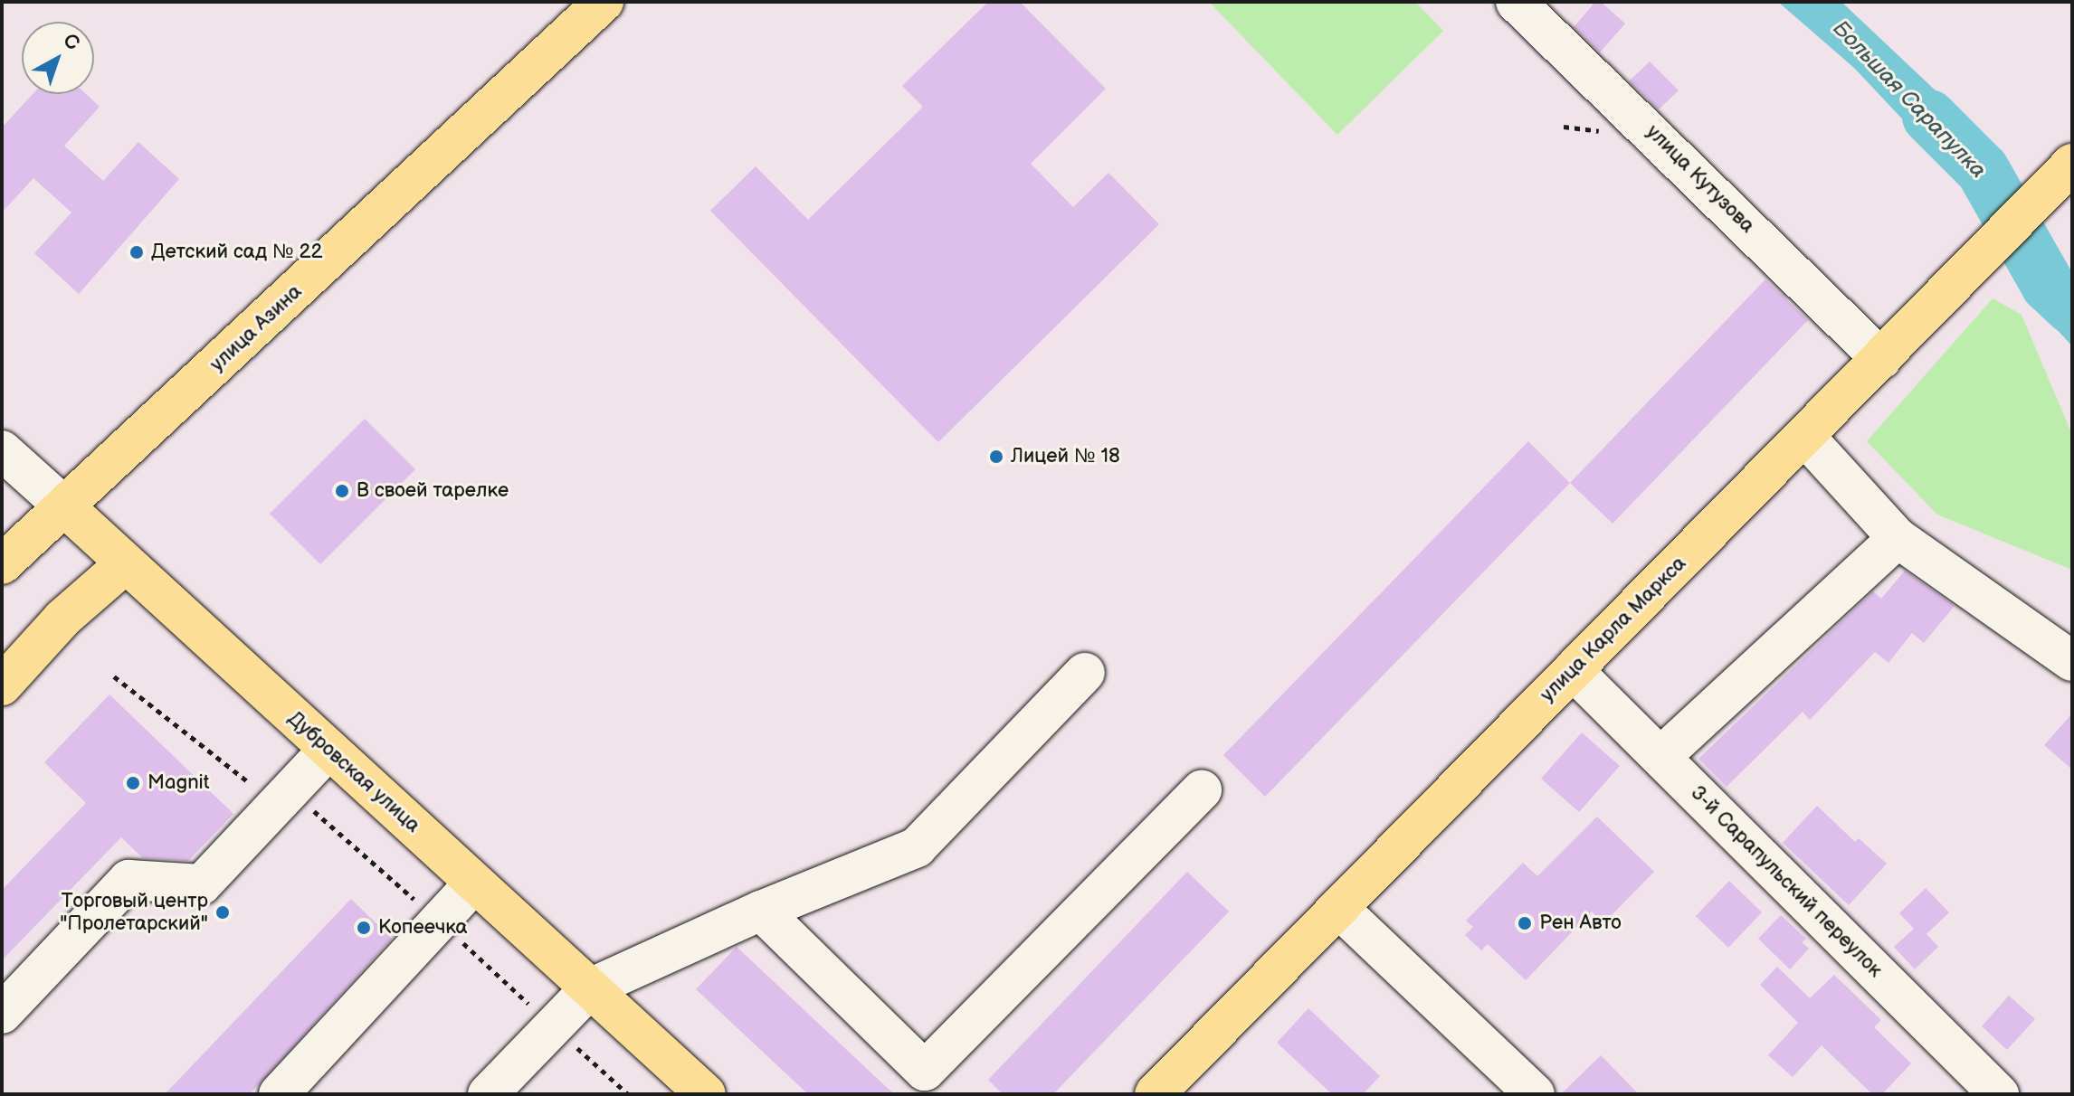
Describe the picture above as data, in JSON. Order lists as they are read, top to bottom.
{
  "streets": {
    "main road": ["улица Азина", "улица Карла Маркса", "Дубровская улица"],
    "street": ["улица Кутузова", "3-й Сарапульский переулок"]
  },
  "crossings": [
    ["улица Кутузова", "улица Карла Маркса"],
    ["улица Азина", "Дубровская улица"],
    ["улица Карла Маркса", "3-й Сарапульский переулок"]
  ],
  "water": ["Большая Сарапулка"],
  "places": [
    "Детский сад № 22",
    "Лицей № 18",
    "В своей тарелке",
    "Magnit",
    "Торговый центр \"Пролетарский\"",
    "Рен Авто",
    "Копеечка"
  ],
  "north": "top right"
}
